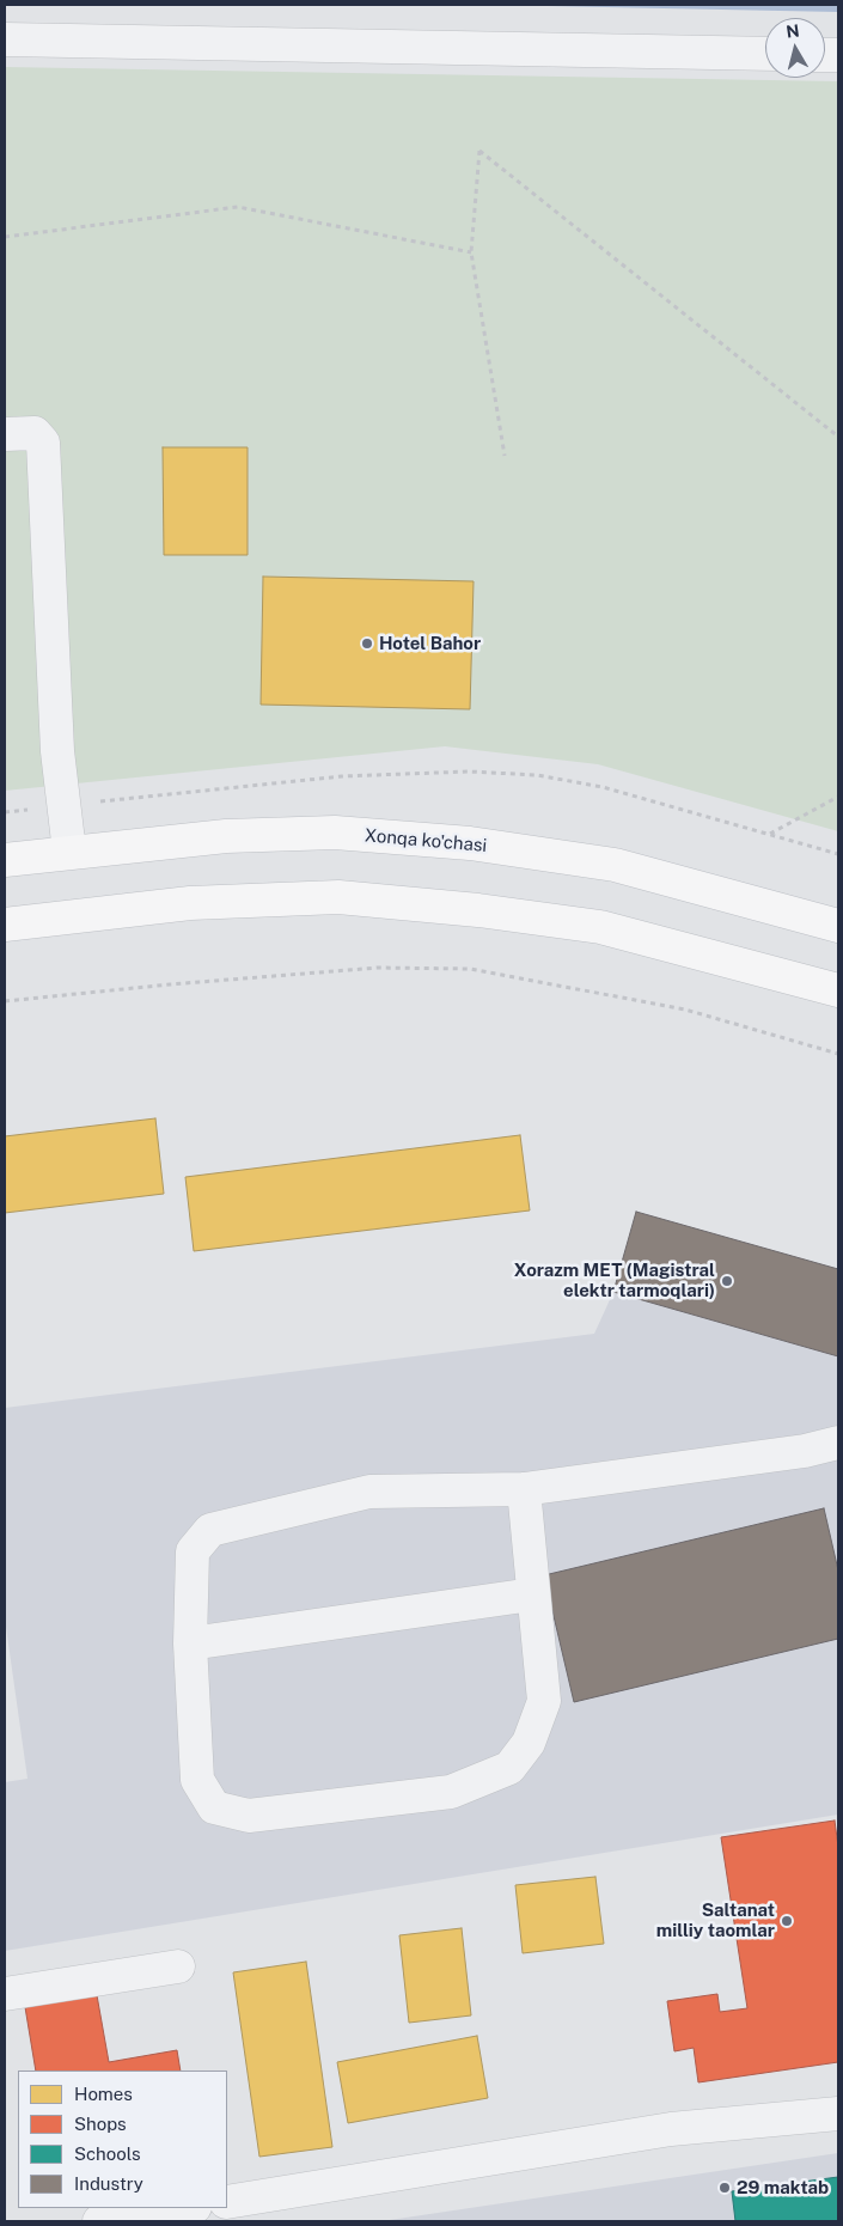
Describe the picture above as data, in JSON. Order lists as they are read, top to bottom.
{
  "streets": {
    "main road": ["Xonqa ko'chasi"]
  },
  "places": [
    "Hotel Bahor",
    "Xorazm MET (Magistral elektr tarmoqlari)",
    "Saltanat milliy taomlar",
    "29 maktab"
  ],
  "legend": [
    "Homes",
    "Shops",
    "Schools",
    "Industry"
  ],
  "north": "top"
}
